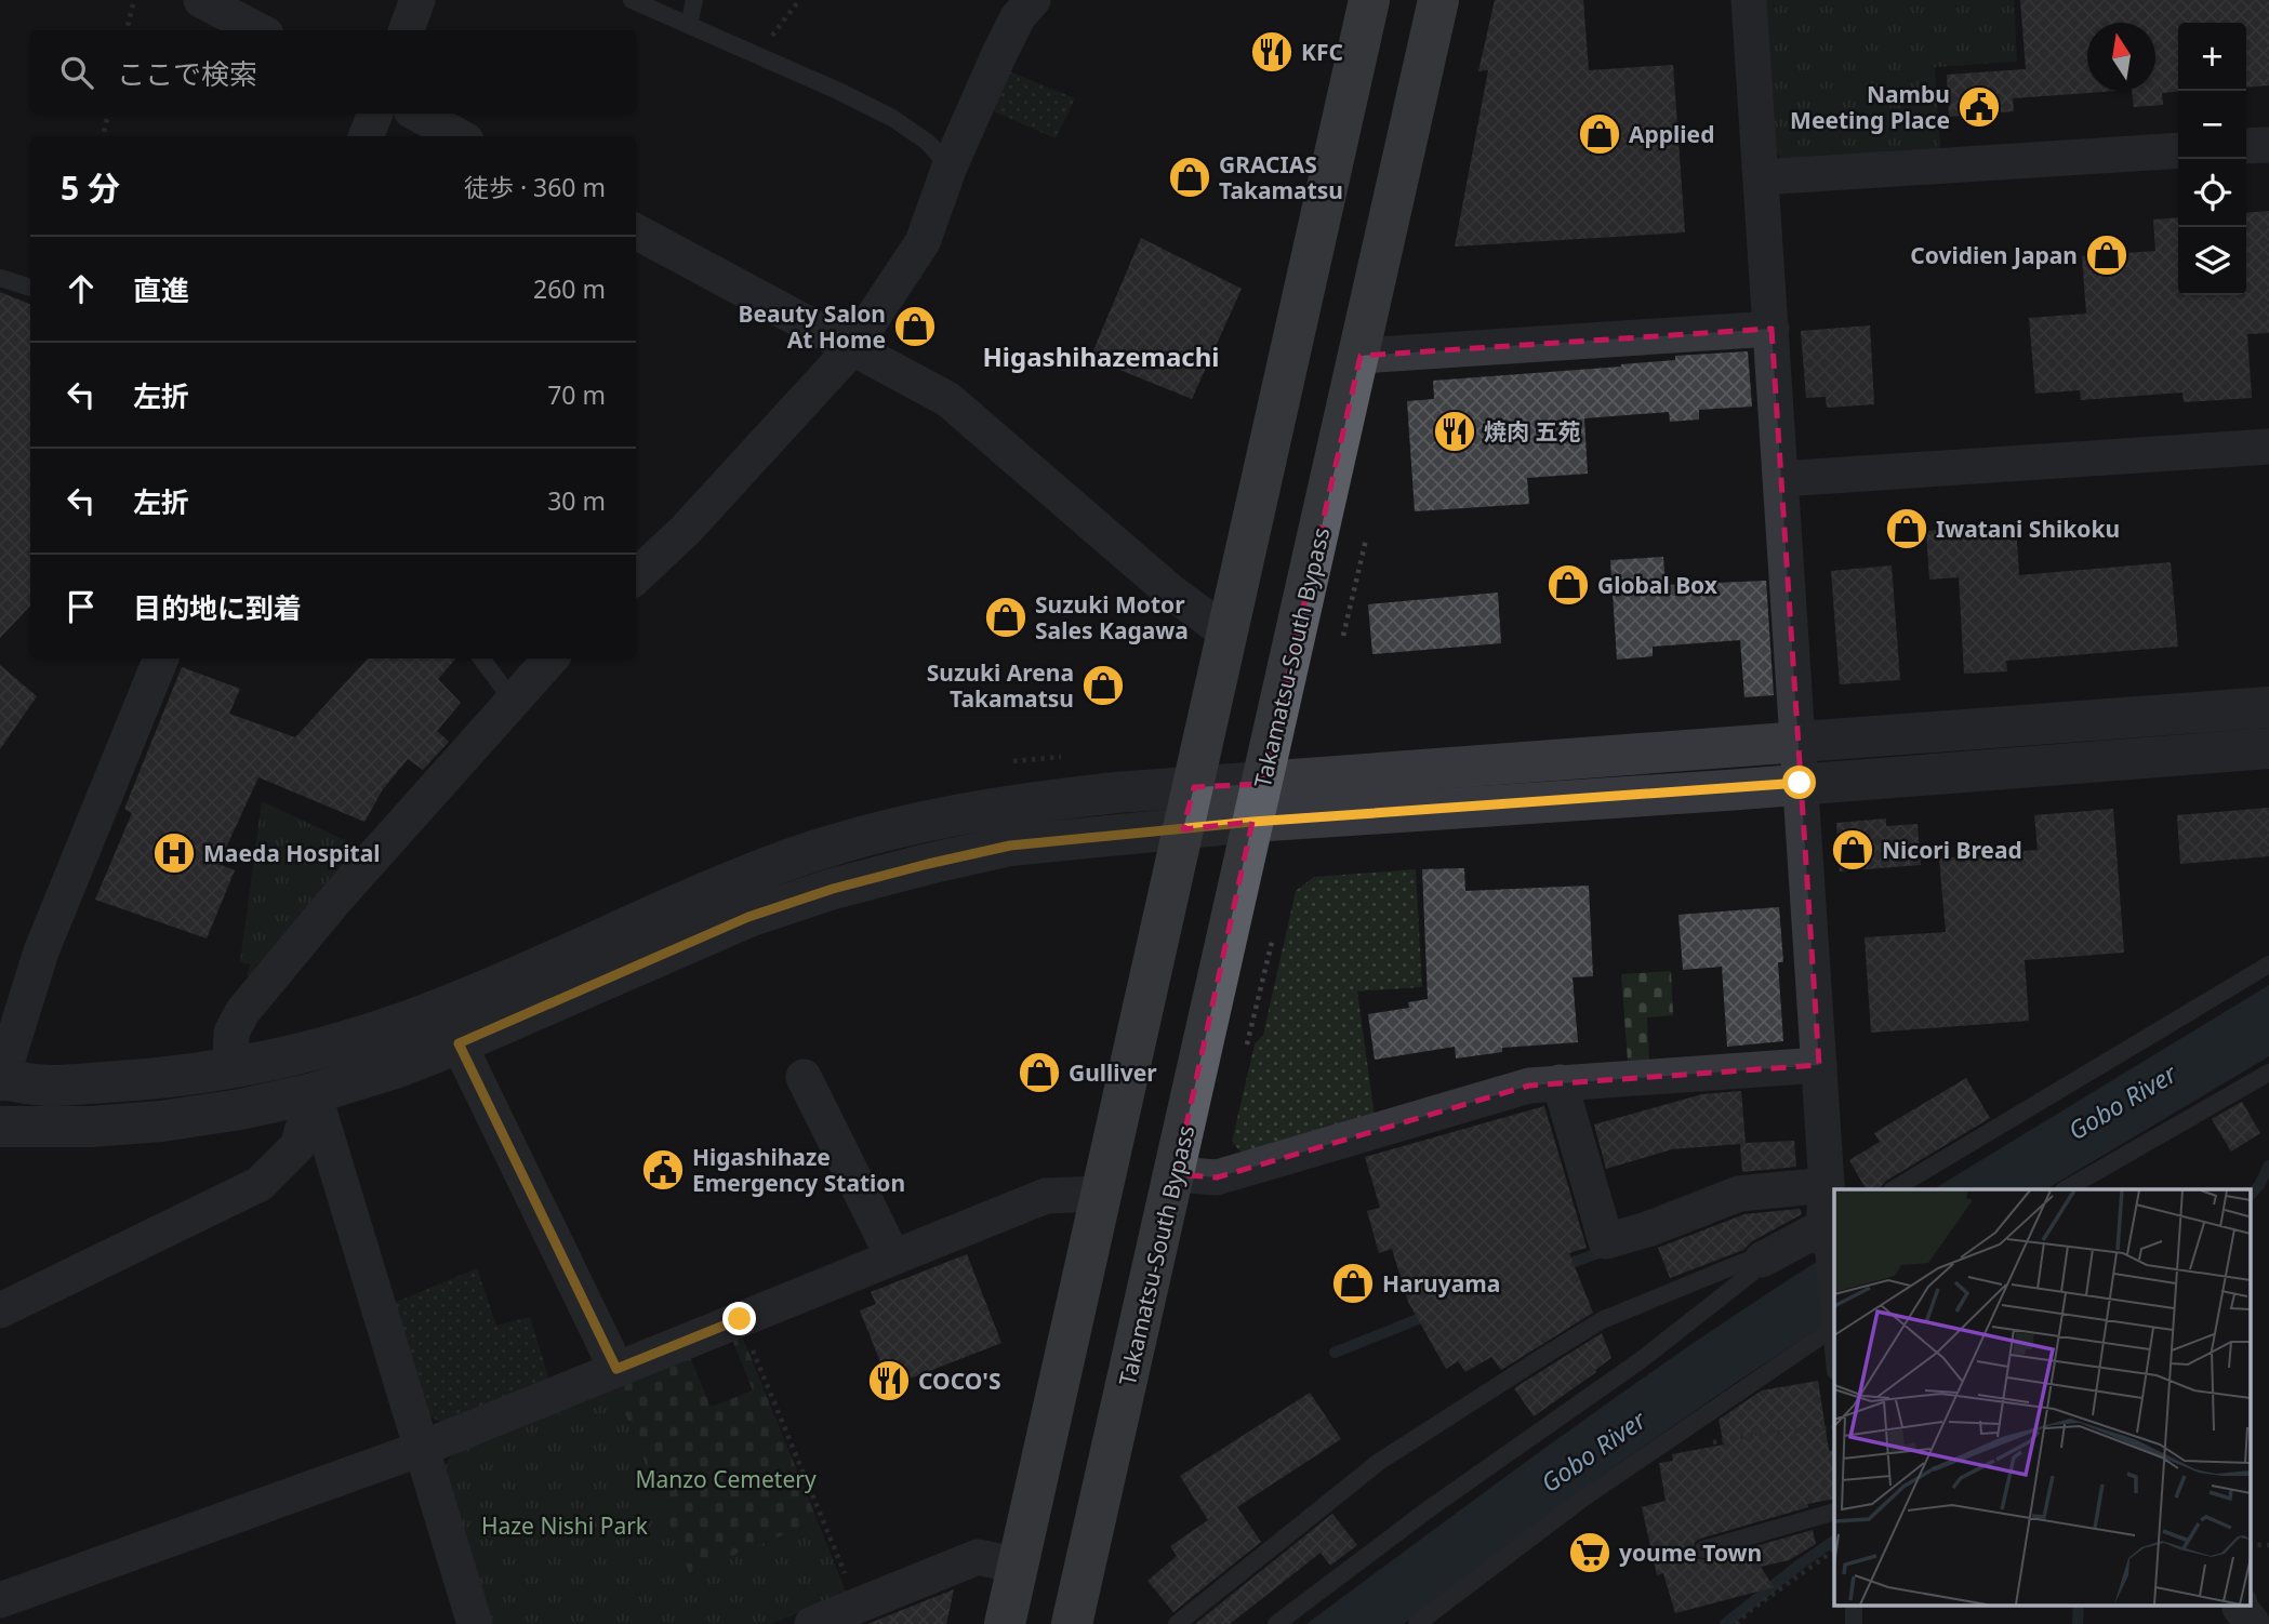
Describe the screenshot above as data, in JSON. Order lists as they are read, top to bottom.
{
  "streets": {
    "highway": ["Takamatsu-South Bypass"]
  },
  "districts": ["Higashihazemachi"],
  "water": ["Gobo River"],
  "parks": ["Manzo Cemetery", "Haze Nishi Park"],
  "places": {
    "restaurant": ["KFC", "焼肉 五苑", "COCO'S"],
    "public building": ["Nambu Meeting Place", "Higashihaze Emergency Station"],
    "shop": [
      "Applied",
      "GRACIAS Takamatsu",
      "Covidien Japan",
      "Beauty Salon At Home",
      "Iwatani Shikoku",
      "Global Box",
      "Suzuki Motor Sales Kagawa",
      "Suzuki Arena Takamatsu",
      "Nicori Bread",
      "Gulliver",
      "Haruyama"
    ],
    "hospital": ["Maeda Hospital"],
    "supermarket": ["youme Town"]
  },
  "north": "top",
  "page": {
    "map_buttons": ["+", "−"],
    "search": "ここで検索",
    "heading": ["5 分", "徒歩 · 360 m"],
    "list": [
      ["直進", "260 m"],
      ["左折", "70 m"],
      ["左折", "30 m"],
      "目的地に到着"
    ]
  }
}
